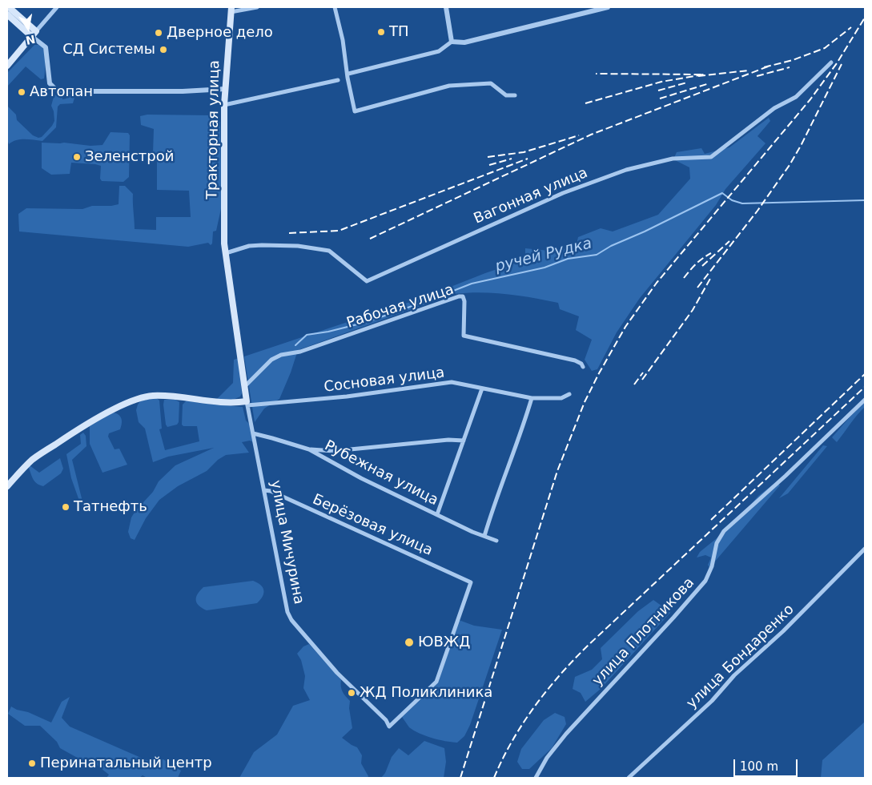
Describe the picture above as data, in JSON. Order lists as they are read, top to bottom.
{
  "streets": {
    "main road": ["Тракторная улица", "улица Мичурина"],
    "street": [
      "Вагонная улица",
      "Рабочая улица",
      "Сосновая улица",
      "Рубежная улица",
      "Берёзовая улица",
      "улица Плотникова",
      "улица Бондаренко"
    ]
  },
  "crossings": [
    ["Тракторная улица", "Вагонная улица"],
    ["Тракторная улица", "улица Мичурина"],
    ["Вагонная улица", "улица Мичурина"],
    ["Рабочая улица", "улица Мичурина"],
    ["Сосновая улица", "улица Мичурина"],
    ["Рубежная улица", "улица Мичурина"],
    ["Берёзовая улица", "улица Мичурина"]
  ],
  "water": ["ручей Рудка"],
  "places": [
    "ТП",
    "Дверное дело",
    "СД Системы",
    "Автопан",
    "Зеленстрой",
    "Татнефть",
    "ЮВЖД",
    "ЖД Поликлиника",
    "Перинатальный центр"
  ],
  "scale_bar": "100 m",
  "north": "bottom"
}
